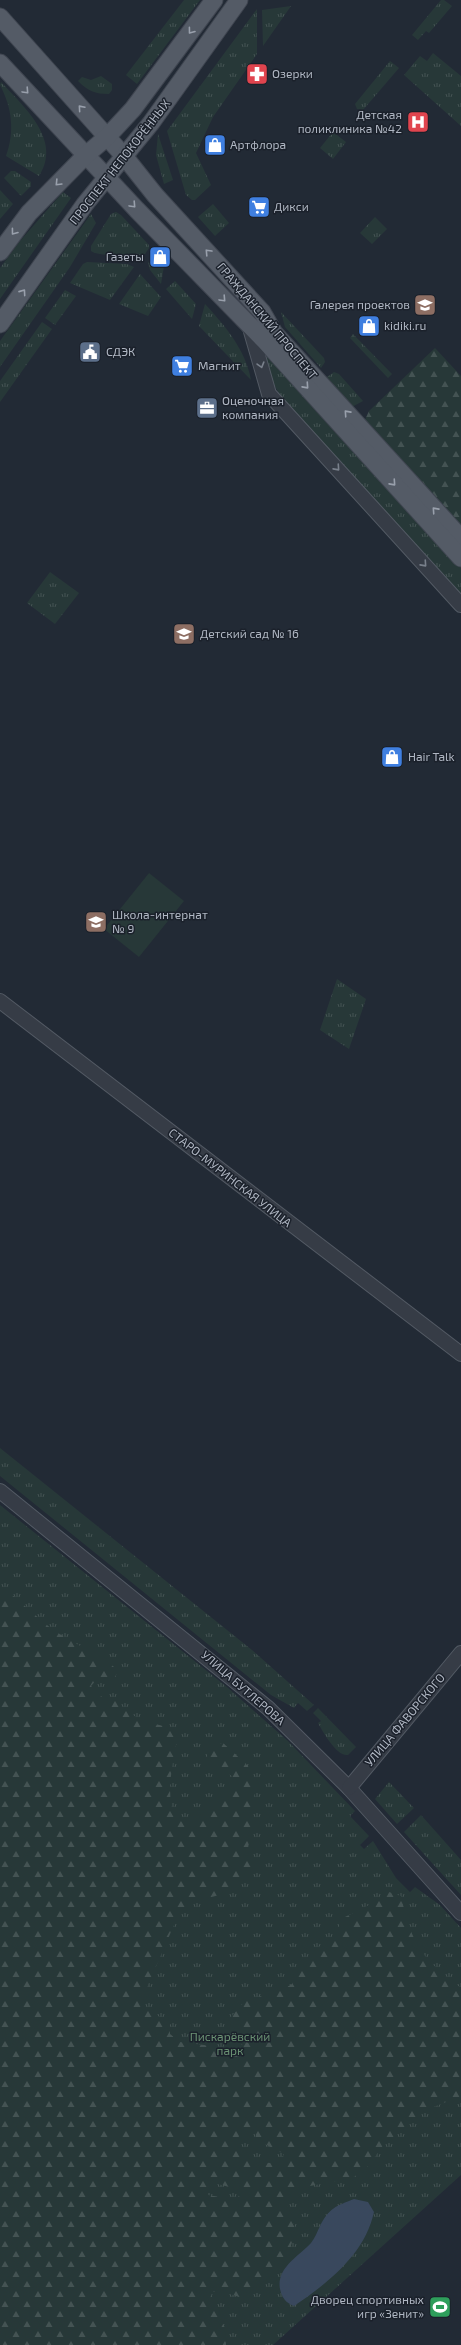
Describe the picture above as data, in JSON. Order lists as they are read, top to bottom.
{
  "streets": {
    "main road": ["ПРОСПЕКТ НЕПОКОРЁННЫХ", "ГРАЖДАНСКИЙ ПРОСПЕКТ"],
    "street": ["СТАРО-МУРИНСКАЯ УЛИЦА", "УЛИЦА БУТЛЕРОВА", "УЛИЦА ФАВОРСКОГО"]
  },
  "crossings": [
    ["ПРОСПЕКТ НЕПОКОРЁННЫХ", "ГРАЖДАНСКИЙ ПРОСПЕКТ"],
    ["УЛИЦА БУТЛЕРОВА", "УЛИЦА ФАВОРСКОГО"]
  ],
  "parks": ["Пискарёвский парк"],
  "places": {
    "pharmacy": ["Озерки"],
    "hospital": ["Детская поликлиника №42"],
    "shop": [
      "Артфлора",
      "Газеты",
      "kidiki.ru",
      "Hair Talk"
    ],
    "supermarket": ["Дикси", "Магнит"],
    "school or university": ["Галерея проектов", "Детский сад № 16", "Школа-интернат № 9"],
    "public building": ["СДЭК"],
    "office": ["Оценочная компания"],
    "sports": ["Дворец спортивных игр «Зенит»"]
  }
}
